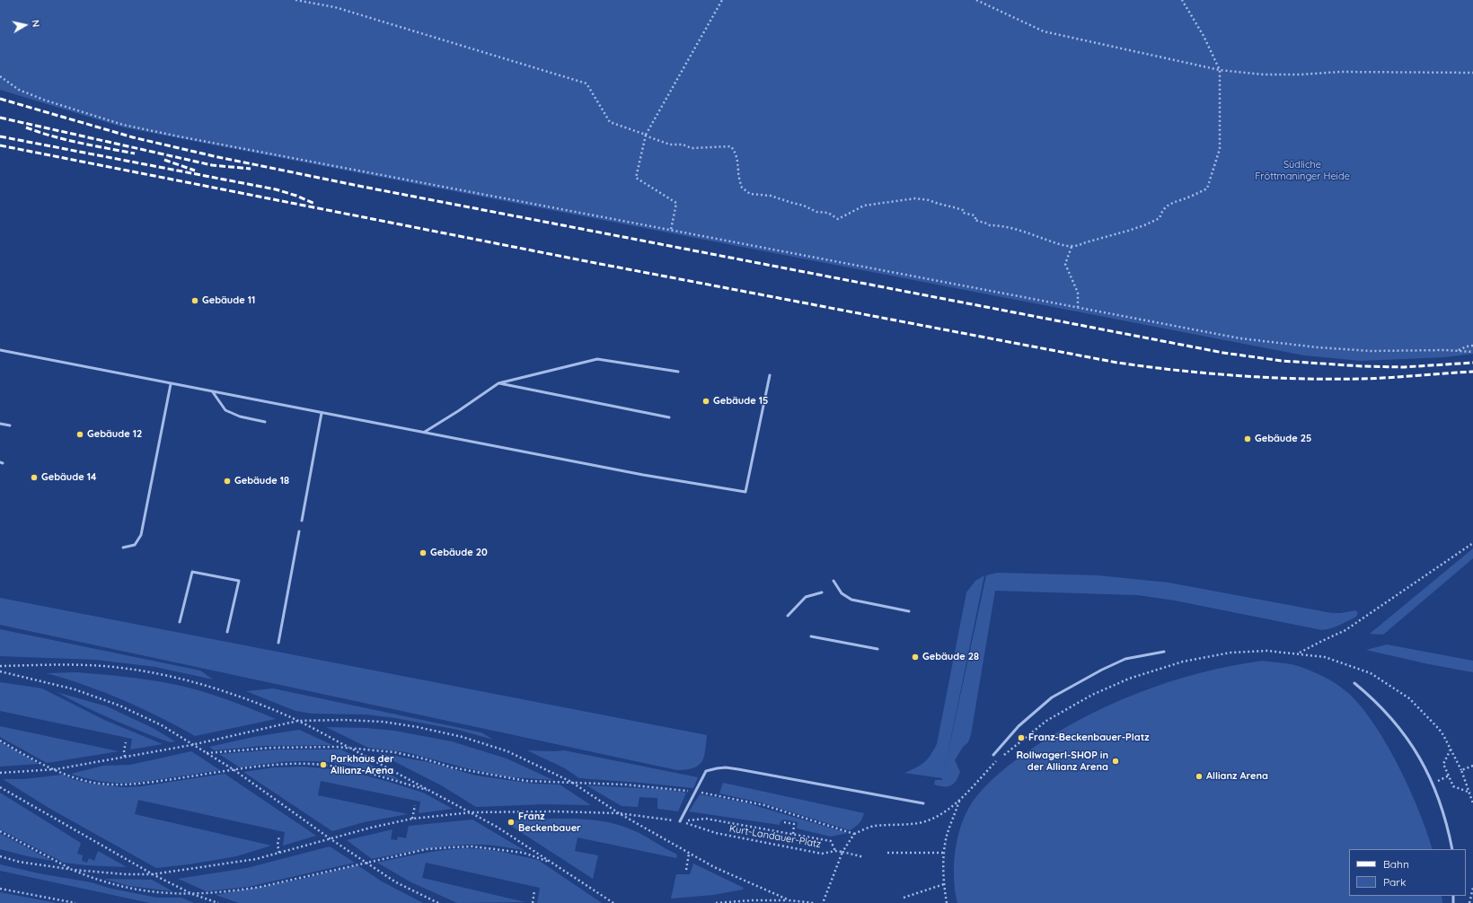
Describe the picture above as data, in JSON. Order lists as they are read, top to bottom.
{
  "streets": {
    "path": ["Kurt-Landauer-Platz"]
  },
  "parks": ["Südliche Fröttmaninger Heide"],
  "places": [
    "Gebäude 11",
    "Gebäude 15",
    "Gebäude 12",
    "Gebäude 25",
    "Gebäude 14",
    "Gebäude 18",
    "Gebäude 20",
    "Gebäude 28",
    "Franz-Beckenbauer-Platz",
    "Rollwagerl-SHOP in der Allianz Arena",
    "Parkhaus der Allianz-Arena",
    "Allianz Arena",
    "Franz Beckenbauer"
  ],
  "legend": ["Bahn", "Park"],
  "north": "right"
}
